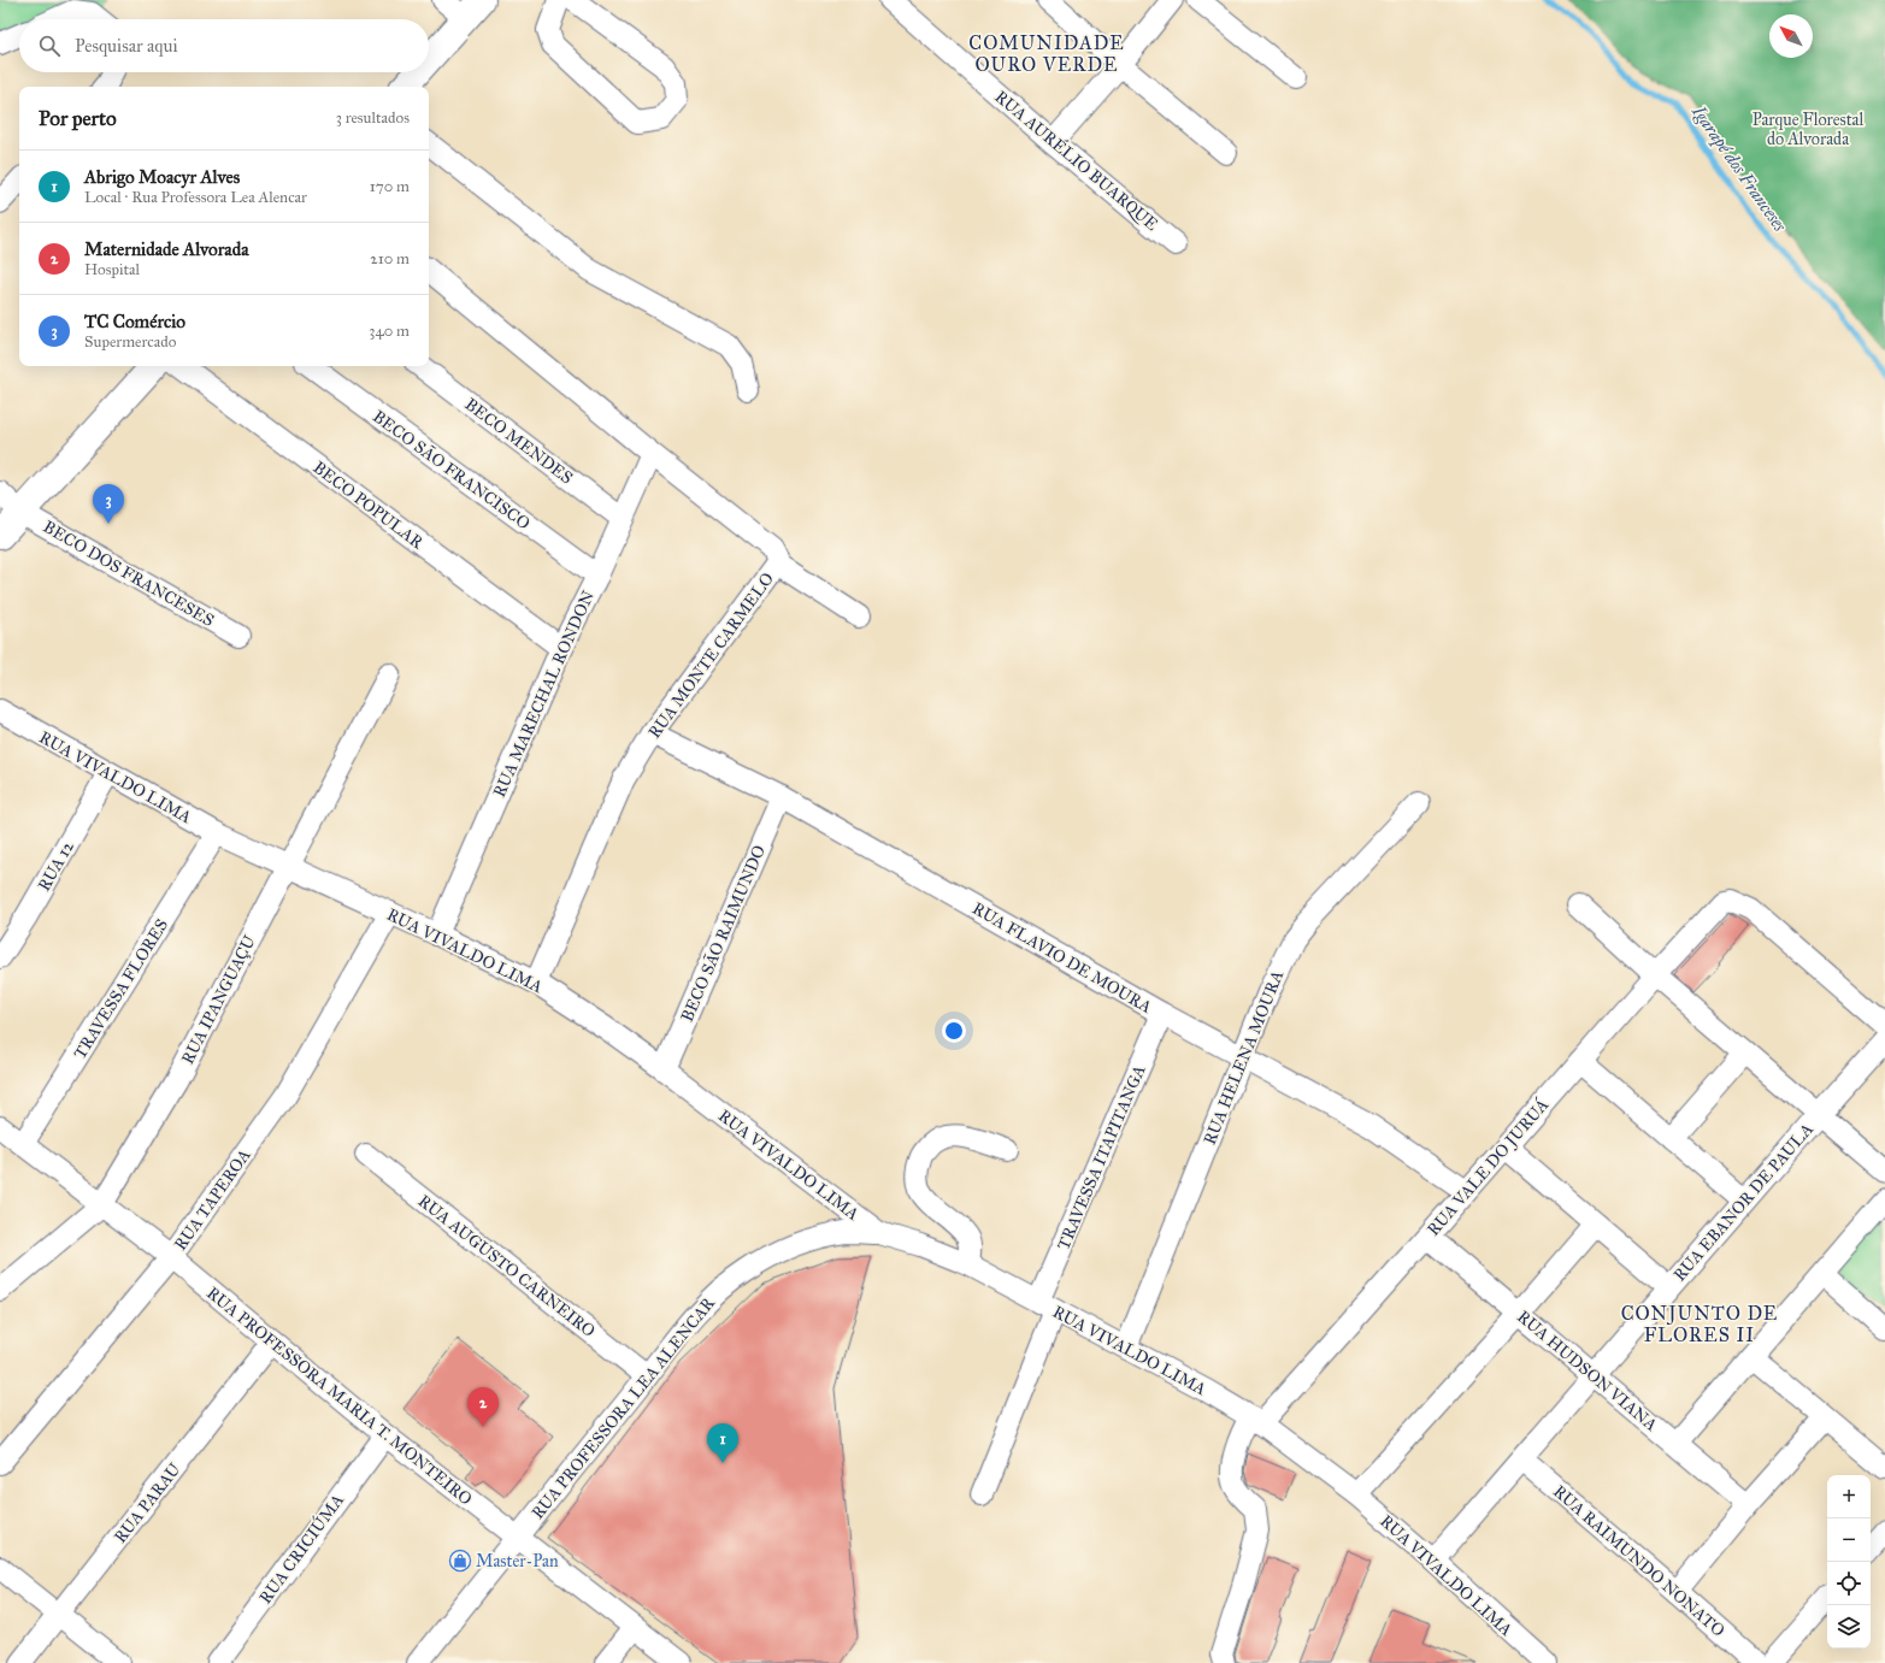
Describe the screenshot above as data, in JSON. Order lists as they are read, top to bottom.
{
  "streets": {
    "street": [
      "RUA AURÉLIO BUARQUE",
      "BECO MENDES",
      "BECO SÃO FRANCISCO",
      "BECO POPULAR",
      "BECO DOS FRANCESES",
      "RUA MONTE CARMELO",
      "RUA MARECHAL RONDON",
      "RUA VIVALDO LIMA",
      "RUA 12",
      "BECO SÃO RAIMUNDO",
      "RUA FLAVIO DE MOURA",
      "TRAVESSA FLORES",
      "RUA IPANGUAÇU",
      "RUA HELENA MOURA",
      "TRAVESSA ITAPITANGA",
      "RUA VALE DO JURUÁ",
      "RUA TAPEROA",
      "RUA EBANOR DE PAULA",
      "RUA AUGUSTO CARNEIRO",
      "RUA HUDSON VIANA",
      "RUA PROFESSORA MARIA T. MONTEIRO",
      "RUA PROFESSORA LEA ALENCAR",
      "RUA PARAU",
      "RUA CRICIÚMA",
      "RUA RAIMUNDO NONATO"
    ]
  },
  "crossings": [
    ["BECO MENDES", "RUA MARECHAL RONDON"],
    ["BECO SÃO FRANCISCO", "RUA MARECHAL RONDON"],
    ["BECO POPULAR", "RUA MARECHAL RONDON"],
    ["RUA MONTE CARMELO", "RUA MARECHAL RONDON"],
    ["RUA MONTE CARMELO", "RUA VIVALDO LIMA"],
    ["RUA MONTE CARMELO", "RUA FLAVIO DE MOURA"],
    ["RUA MARECHAL RONDON", "RUA VIVALDO LIMA"],
    ["RUA VIVALDO LIMA", "RUA 12"],
    ["RUA VIVALDO LIMA", "BECO SÃO RAIMUNDO"],
    ["RUA VIVALDO LIMA", "TRAVESSA FLORES"],
    ["RUA VIVALDO LIMA", "RUA IPANGUAÇU"],
    ["RUA VIVALDO LIMA", "RUA HELENA MOURA"],
    ["RUA VIVALDO LIMA", "TRAVESSA ITAPITANGA"],
    ["RUA VIVALDO LIMA", "RUA VALE DO JURUÁ"],
    ["RUA VIVALDO LIMA", "RUA TAPEROA"],
    ["RUA VIVALDO LIMA", "RUA EBANOR DE PAULA"],
    ["RUA VIVALDO LIMA", "RUA PROFESSORA LEA ALENCAR"],
    ["BECO SÃO RAIMUNDO", "RUA FLAVIO DE MOURA"],
    ["RUA FLAVIO DE MOURA", "RUA HELENA MOURA"],
    ["RUA FLAVIO DE MOURA", "TRAVESSA ITAPITANGA"],
    ["RUA FLAVIO DE MOURA", "RUA VALE DO JURUÁ"],
    ["TRAVESSA FLORES", "RUA PROFESSORA MARIA T. MONTEIRO"],
    ["RUA IPANGUAÇU", "RUA PROFESSORA MARIA T. MONTEIRO"],
    ["RUA VALE DO JURUÁ", "RUA HUDSON VIANA"],
    ["RUA TAPEROA", "RUA PROFESSORA MARIA T. MONTEIRO"],
    ["RUA EBANOR DE PAULA", "RUA HUDSON VIANA"],
    ["RUA EBANOR DE PAULA", "RUA RAIMUNDO NONATO"],
    ["RUA AUGUSTO CARNEIRO", "RUA PROFESSORA LEA ALENCAR"],
    ["RUA PROFESSORA MARIA T. MONTEIRO", "RUA PROFESSORA LEA ALENCAR"],
    ["RUA PROFESSORA MARIA T. MONTEIRO", "RUA PARAU"],
    ["RUA PROFESSORA MARIA T. MONTEIRO", "RUA CRICIÚMA"]
  ],
  "districts": ["COMUNIDADE OURO VERDE", "CONJUNTO DE FLORES II"],
  "water": ["Igarapé dos Franceses"],
  "parks": ["Parque Florestal do Alvorada"],
  "places": {
    "shop": ["Master-Pan"]
  },
  "north": "top left",
  "page": {
    "search": "Pesquisar aqui",
    "heading": ["Por perto", "3 resultados"],
    "list": [
      {
        "mark": "1",
        "name": "Abrigo Moacyr Alves",
        "note": "Local · Rua Professora Lea Alencar",
        "value": "170 m"
      },
      {
        "mark": "2",
        "name": "Maternidade Alvorada",
        "note": "Hospital",
        "value": "210 m"
      },
      {
        "mark": "3",
        "name": "TC Comércio",
        "note": "Supermercado",
        "value": "340 m"
      }
    ],
    "pins": ["3", "2", "1"],
    "map_buttons": ["+", "−"]
  }
}
